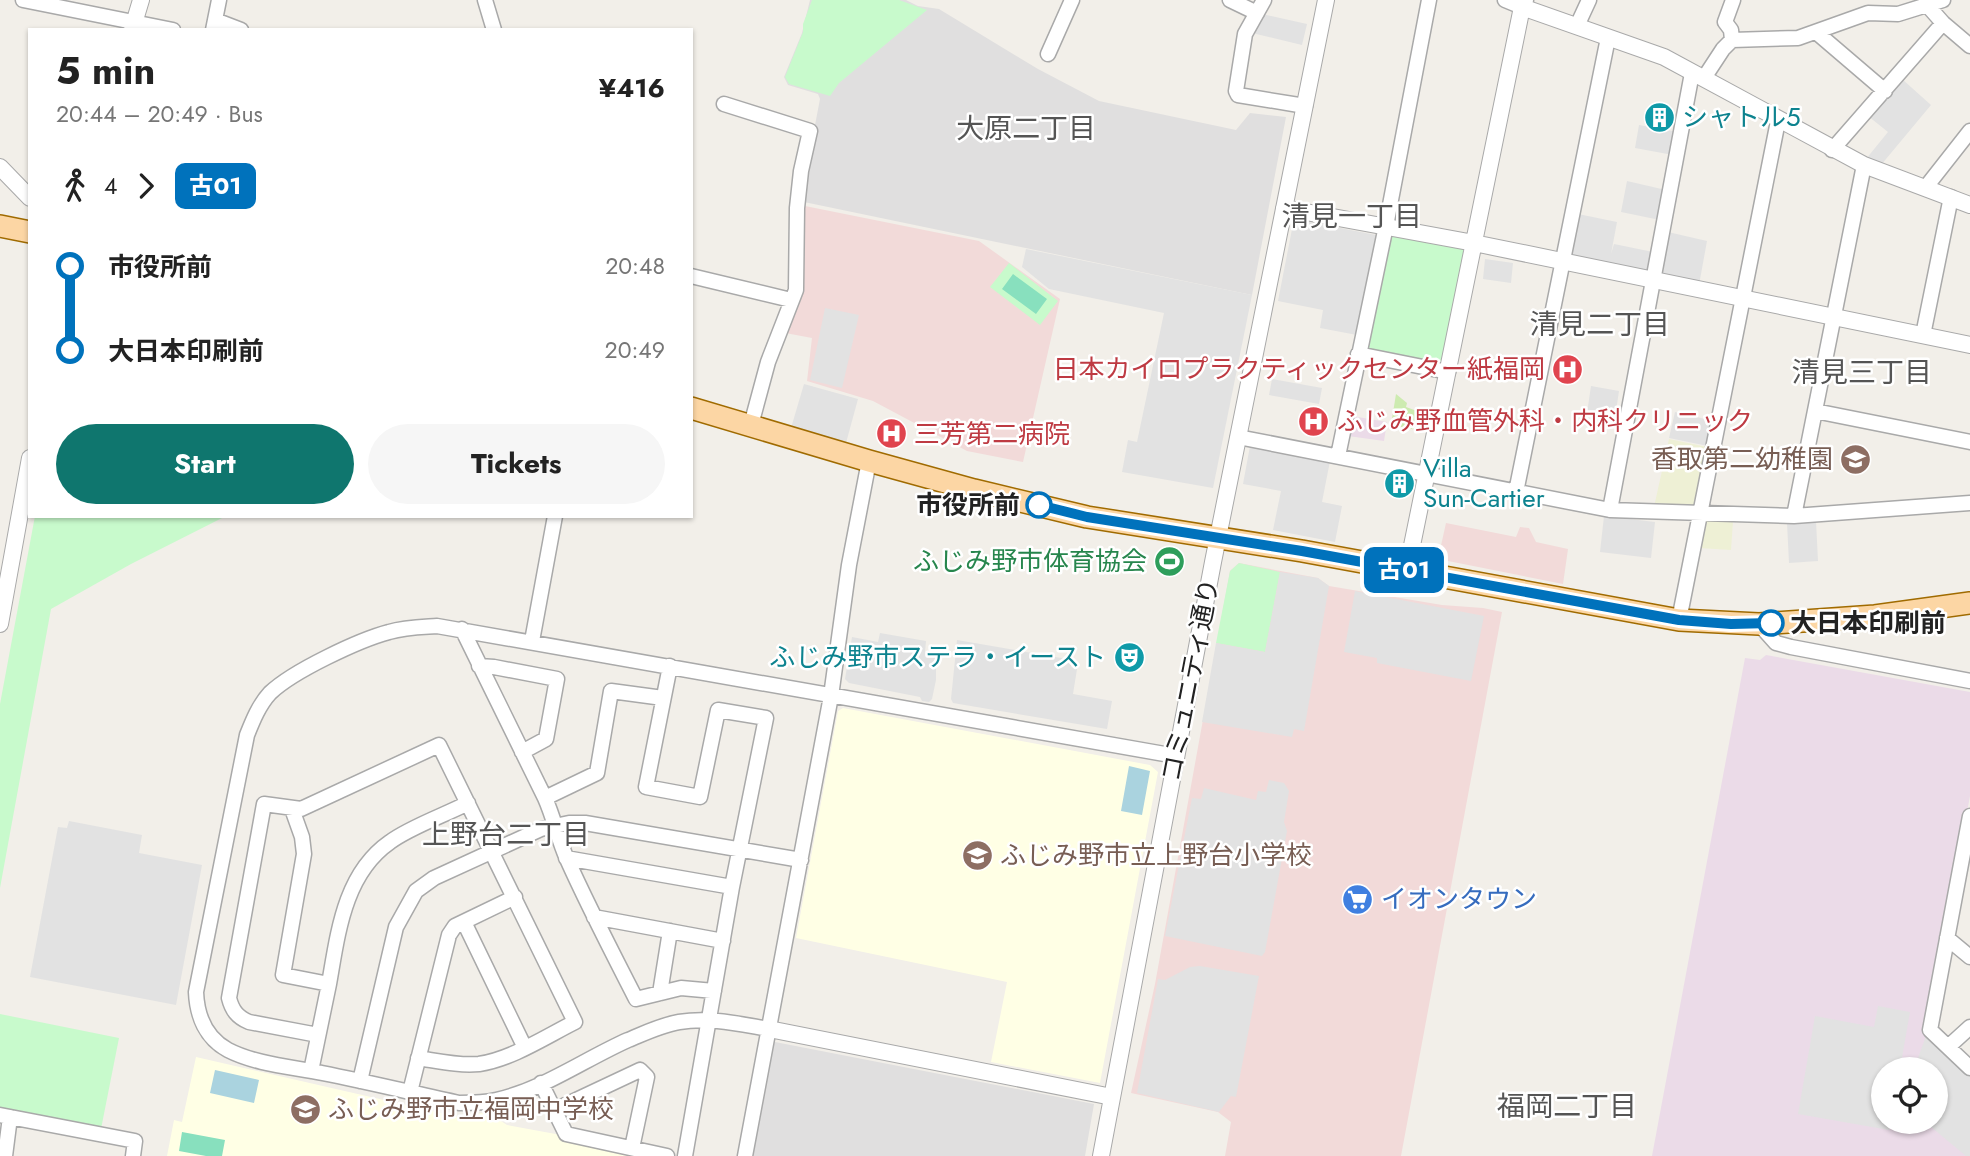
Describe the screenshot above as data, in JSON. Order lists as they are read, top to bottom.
{
  "streets": {
    "street": ["コミュニティ通り"]
  },
  "districts": [
    "大原二丁目",
    "清見一丁目",
    "清見二丁目",
    "清見三丁目",
    "上野台二丁目",
    "福岡二丁目"
  ],
  "places": {
    "building": ["シャトル5", "Villa Sun-Cartier"],
    "hospital": ["日本カイロプラクティックセンター紙福岡", "ふじみ野血管外科・内科クリニック", "三芳第二病院"],
    "school or university": ["香取第二幼稚園", "ふじみ野市立上野台小学校", "ふじみ野市立福岡中学校"],
    "other": ["市役所前", "大日本印刷前"],
    "sports": ["ふじみ野市体育協会"],
    "theatre": ["ふじみ野市ステラ・イースト"],
    "supermarket": ["イオンタウン"]
  },
  "lines": ["bus line 古01"],
  "page": {
    "on_map": "古01",
    "heading": ["5 min", "20:44 – 20:49 · Bus", "¥416"],
    "legs": ["4", "古01"],
    "list": [
      {
        "name": "市役所前",
        "value": "20:48"
      },
      {
        "name": "大日本印刷前",
        "value": "20:49"
      }
    ],
    "buttons": ["Start", "Tickets"]
  }
}
